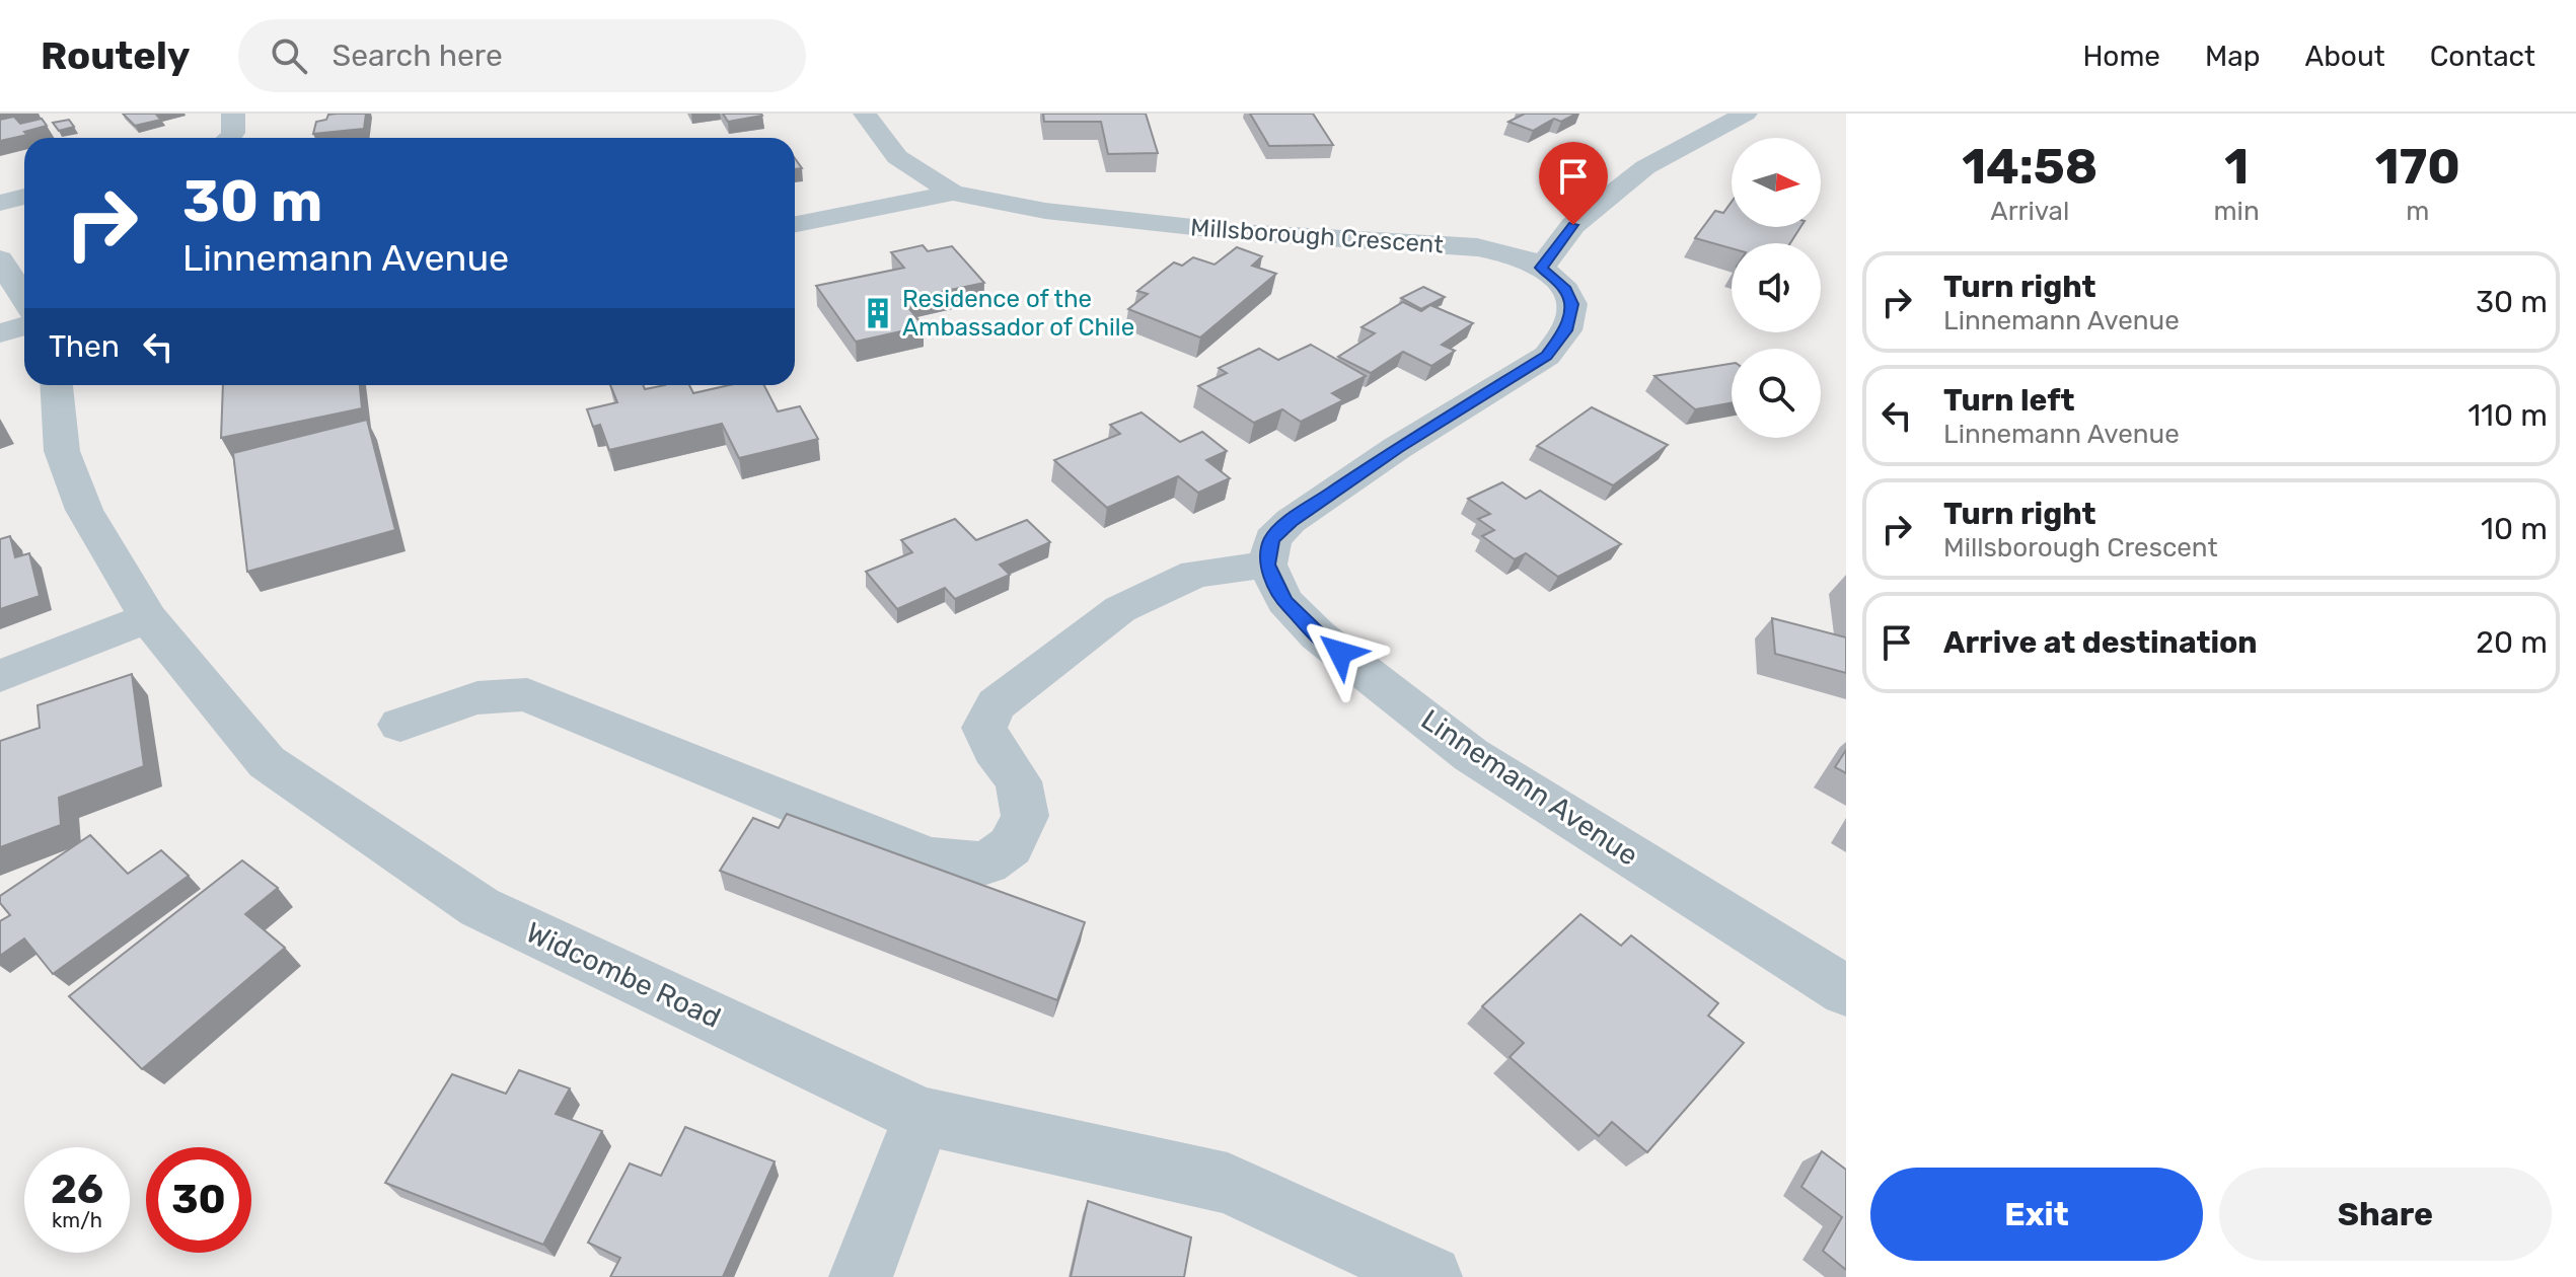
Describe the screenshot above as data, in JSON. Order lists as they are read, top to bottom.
{
  "streets": {
    "street": ["Millsborough Crescent", "Linnemann Avenue", "Widcombe Road"]
  },
  "places": {
    "building": ["Residence of the Ambassador of Chile"]
  },
  "north": "right",
  "page": {
    "header": "Routely",
    "search": "Search here",
    "nav": [
      "Home",
      "Map",
      "About",
      "Contact"
    ],
    "eta": [
      "14:58",
      "Arrival",
      "1",
      "min",
      "170",
      "m"
    ],
    "turn": ["30 m", "Linnemann Avenue"],
    "list": [
      {
        "name": "Turn right",
        "note": "Linnemann Avenue",
        "value": "30 m"
      },
      {
        "name": "Turn left",
        "note": "Linnemann Avenue",
        "value": "110 m"
      },
      {
        "name": "Turn right",
        "note": "Millsborough Crescent",
        "value": "10 m"
      },
      {
        "name": "Arrive at destination",
        "value": "20 m"
      }
    ],
    "then": "Then",
    "speed": "26 km/h",
    "limit": "30",
    "buttons": ["Exit", "Share"]
  }
}
